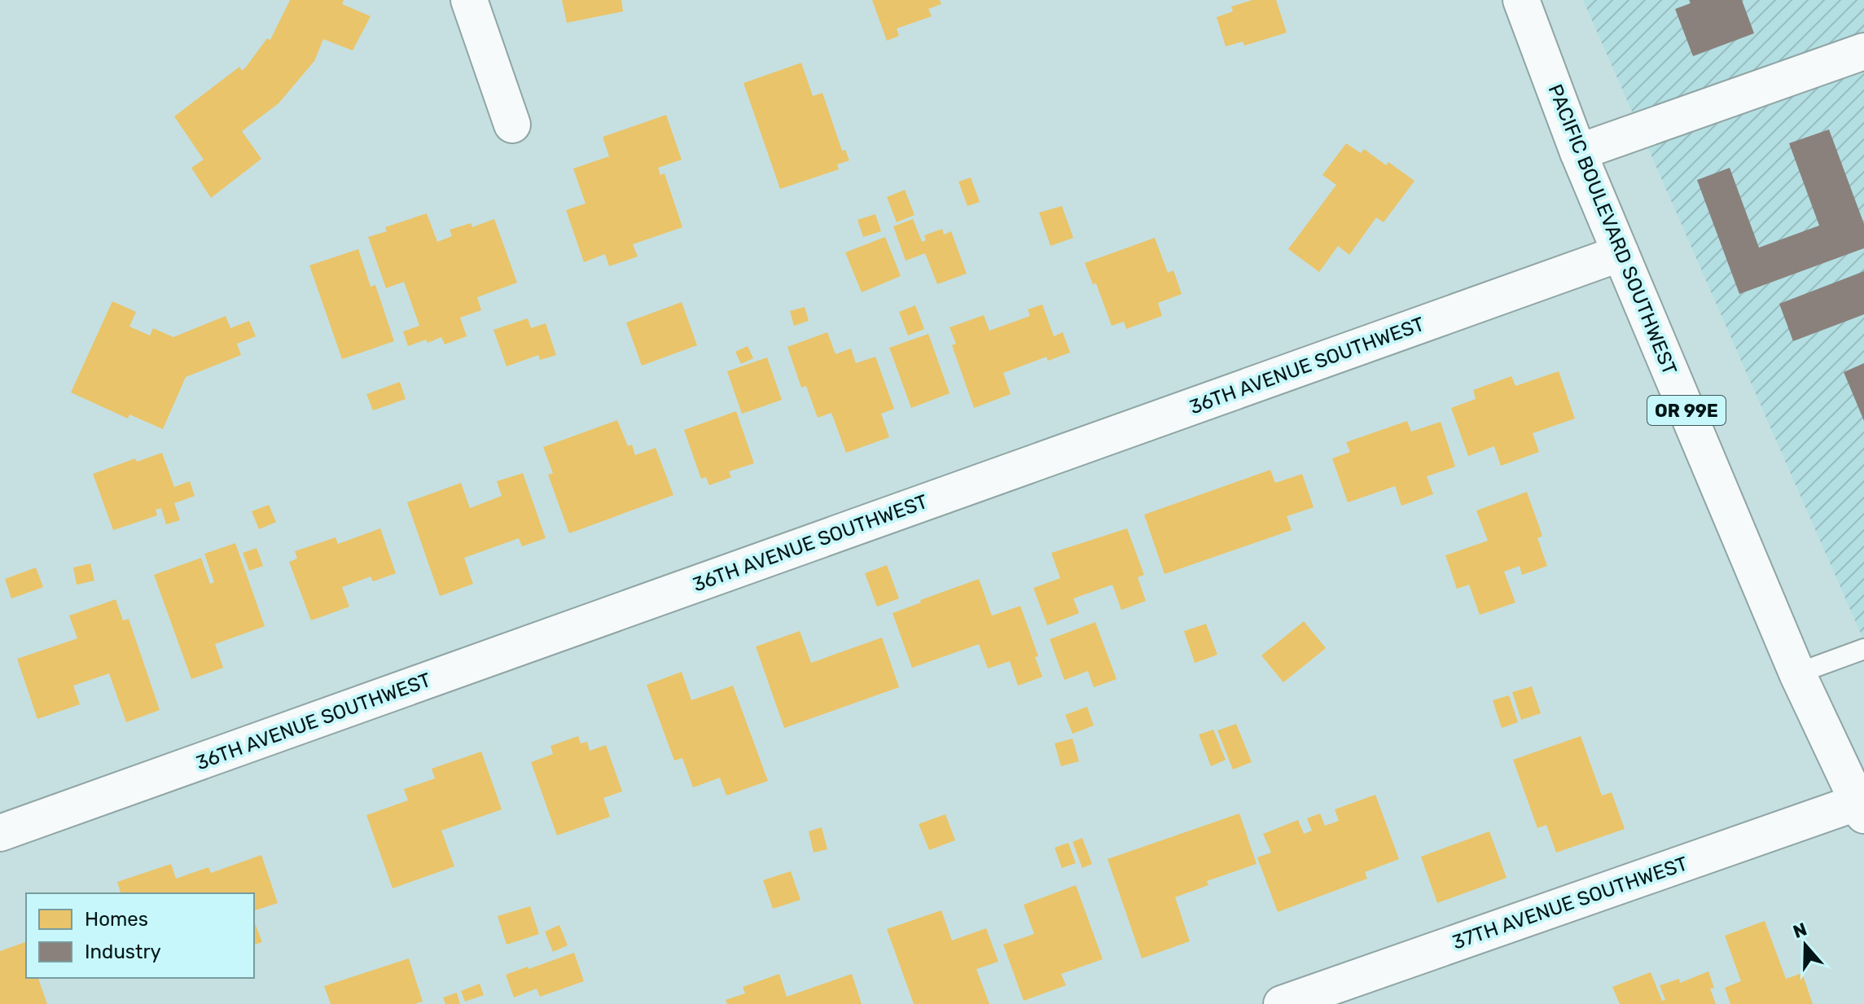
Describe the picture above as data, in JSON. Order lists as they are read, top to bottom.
{
  "streets": {
    "street": [
      "PACIFIC BOULEVARD SOUTHWEST",
      "36TH AVENUE SOUTHWEST",
      "OR 99E",
      "37TH AVENUE SOUTHWEST"
    ]
  },
  "crossings": [
    ["PACIFIC BOULEVARD SOUTHWEST", "36TH AVENUE SOUTHWEST"],
    ["PACIFIC BOULEVARD SOUTHWEST", "37TH AVENUE SOUTHWEST"]
  ],
  "legend": ["Homes", "Industry"],
  "north": "top"
}
